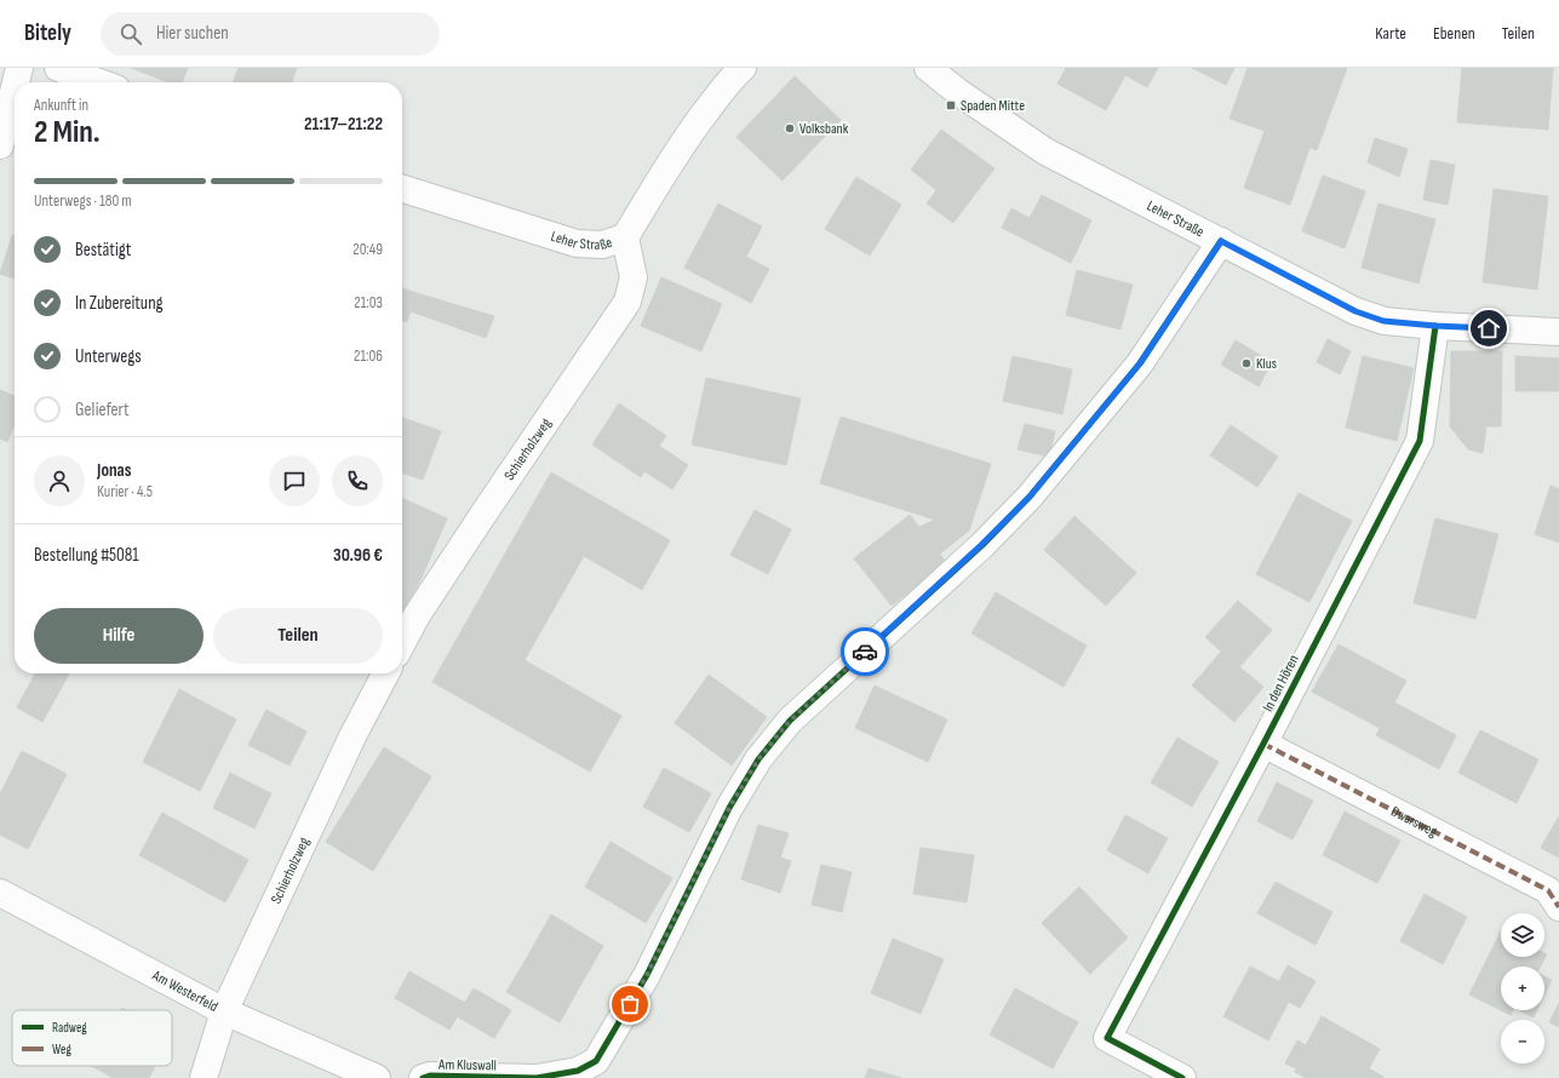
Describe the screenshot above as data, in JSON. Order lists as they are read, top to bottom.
{
  "streets": {
    "street": [
      "Leher Straße",
      "Schierholzweg",
      "In den Hören",
      "Dwarsweg",
      "Am Westerfeld",
      "Am Kluswall"
    ]
  },
  "crossings": [
    ["Leher Straße", "Schierholzweg"],
    ["Leher Straße", "In den Hören"],
    ["Leher Straße", "Am Kluswall"],
    ["Schierholzweg", "Am Westerfeld"],
    ["In den Hören", "Dwarsweg"]
  ],
  "places": {
    "transit": ["Spaden Mitte"],
    "other": ["Volksbank", "Klus"]
  },
  "legend": ["Radweg", "Weg"],
  "page": {
    "header": "Bitely",
    "search": "Hier suchen",
    "nav": ["Karte", "Ebenen", "Teilen"],
    "heading": ["2 Min.", "Ankunft in", "21:17–21:22"],
    "panel": [
      "Jonas",
      "Kurier · 4.5",
      "Bestellung #5081",
      "30.96 €"
    ],
    "bar": "Unterwegs · 180 m",
    "list": [
      ["Bestätigt", "20:49"],
      ["In Zubereitung", "21:03"],
      ["Unterwegs", "21:06"],
      "Geliefert"
    ],
    "buttons": ["Hilfe", "Teilen"],
    "map_buttons": ["+", "−"]
  }
}
